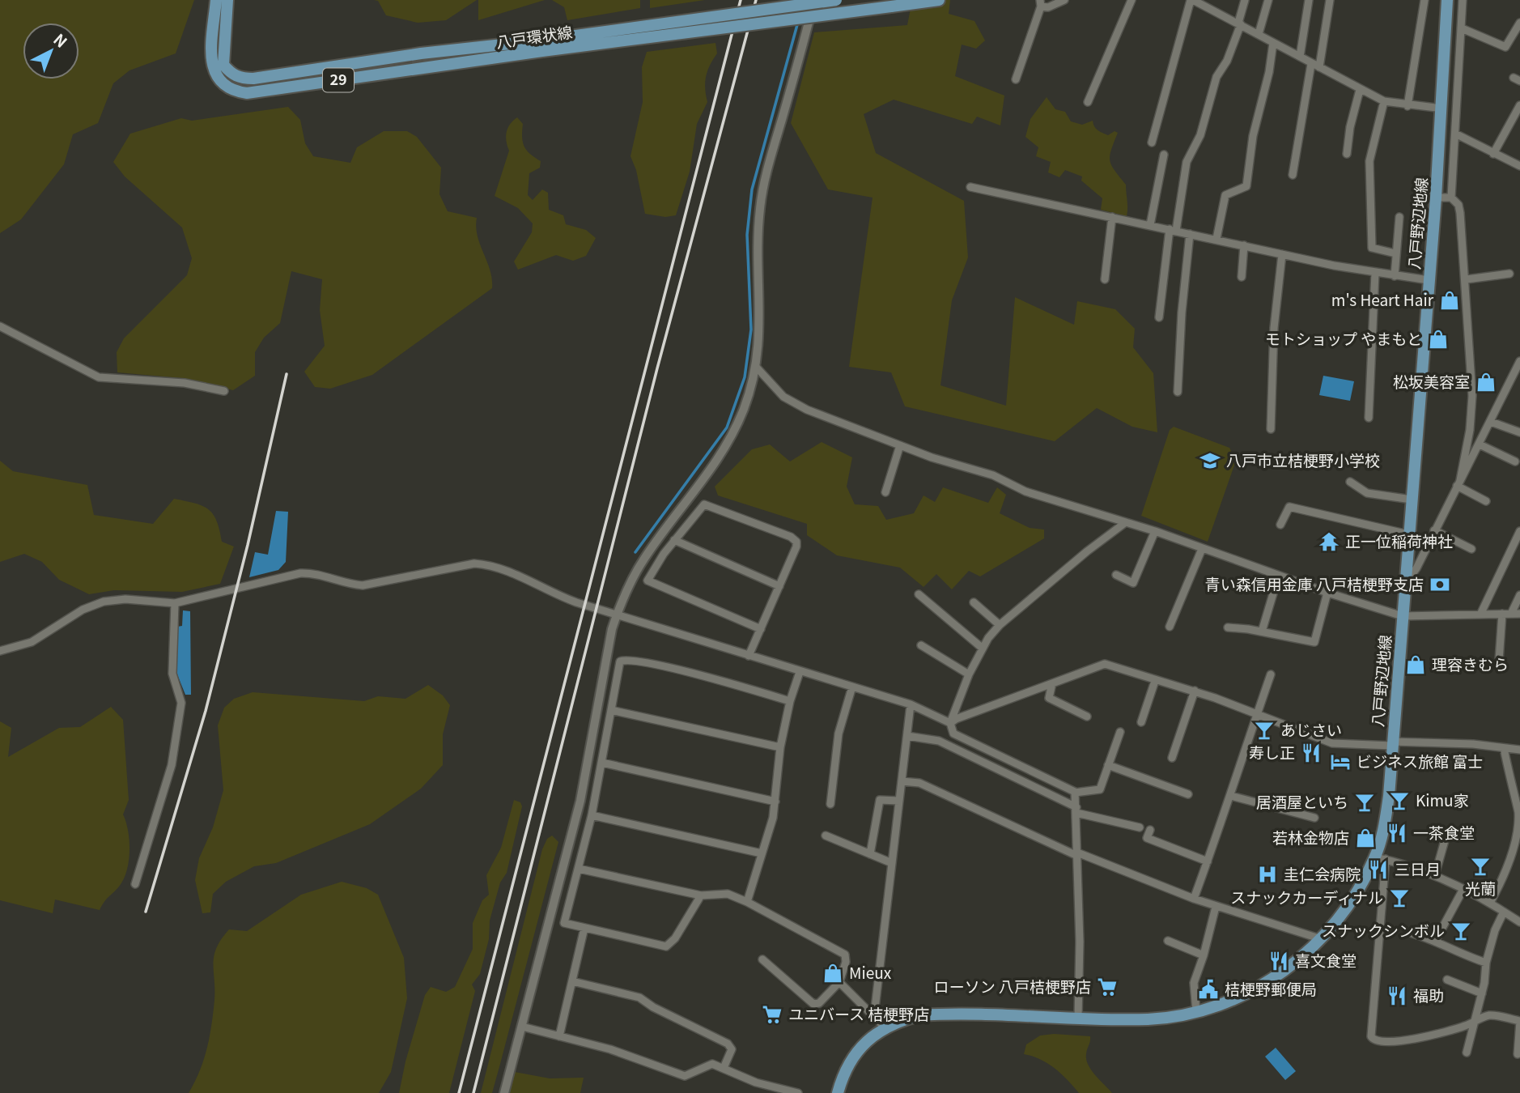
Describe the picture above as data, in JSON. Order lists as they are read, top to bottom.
{
  "streets": {
    "main road": ["八戸環状線", "29", "八戸野辺地線"]
  },
  "places": {
    "shop": [
      "m's Heart Hair",
      "モトショップ やまもと",
      "松坂美容室",
      "理容きむら",
      "若林金物店",
      "Mieux"
    ],
    "school or university": ["八戸市立桔梗野小学校"],
    "temple": ["正一位稲荷神社"],
    "bank": ["青い森信用金庫 八戸桔梗野支店"],
    "bar": [
      "あじさい",
      "Kimu家",
      "居酒屋といち",
      "光蘭",
      "スナックカーディナル",
      "スナックシンボル"
    ],
    "restaurant": [
      "寿し正",
      "一茶食堂",
      "三日月",
      "喜文食堂",
      "福助"
    ],
    "hotel": ["ビジネス旅館 富士"],
    "hospital": ["圭仁会病院"],
    "supermarket": ["ローソン 八戸桔梗野店", "ユニバース 桔梗野店"],
    "public building": ["桔梗野郵便局"]
  },
  "north": "top right"
}
